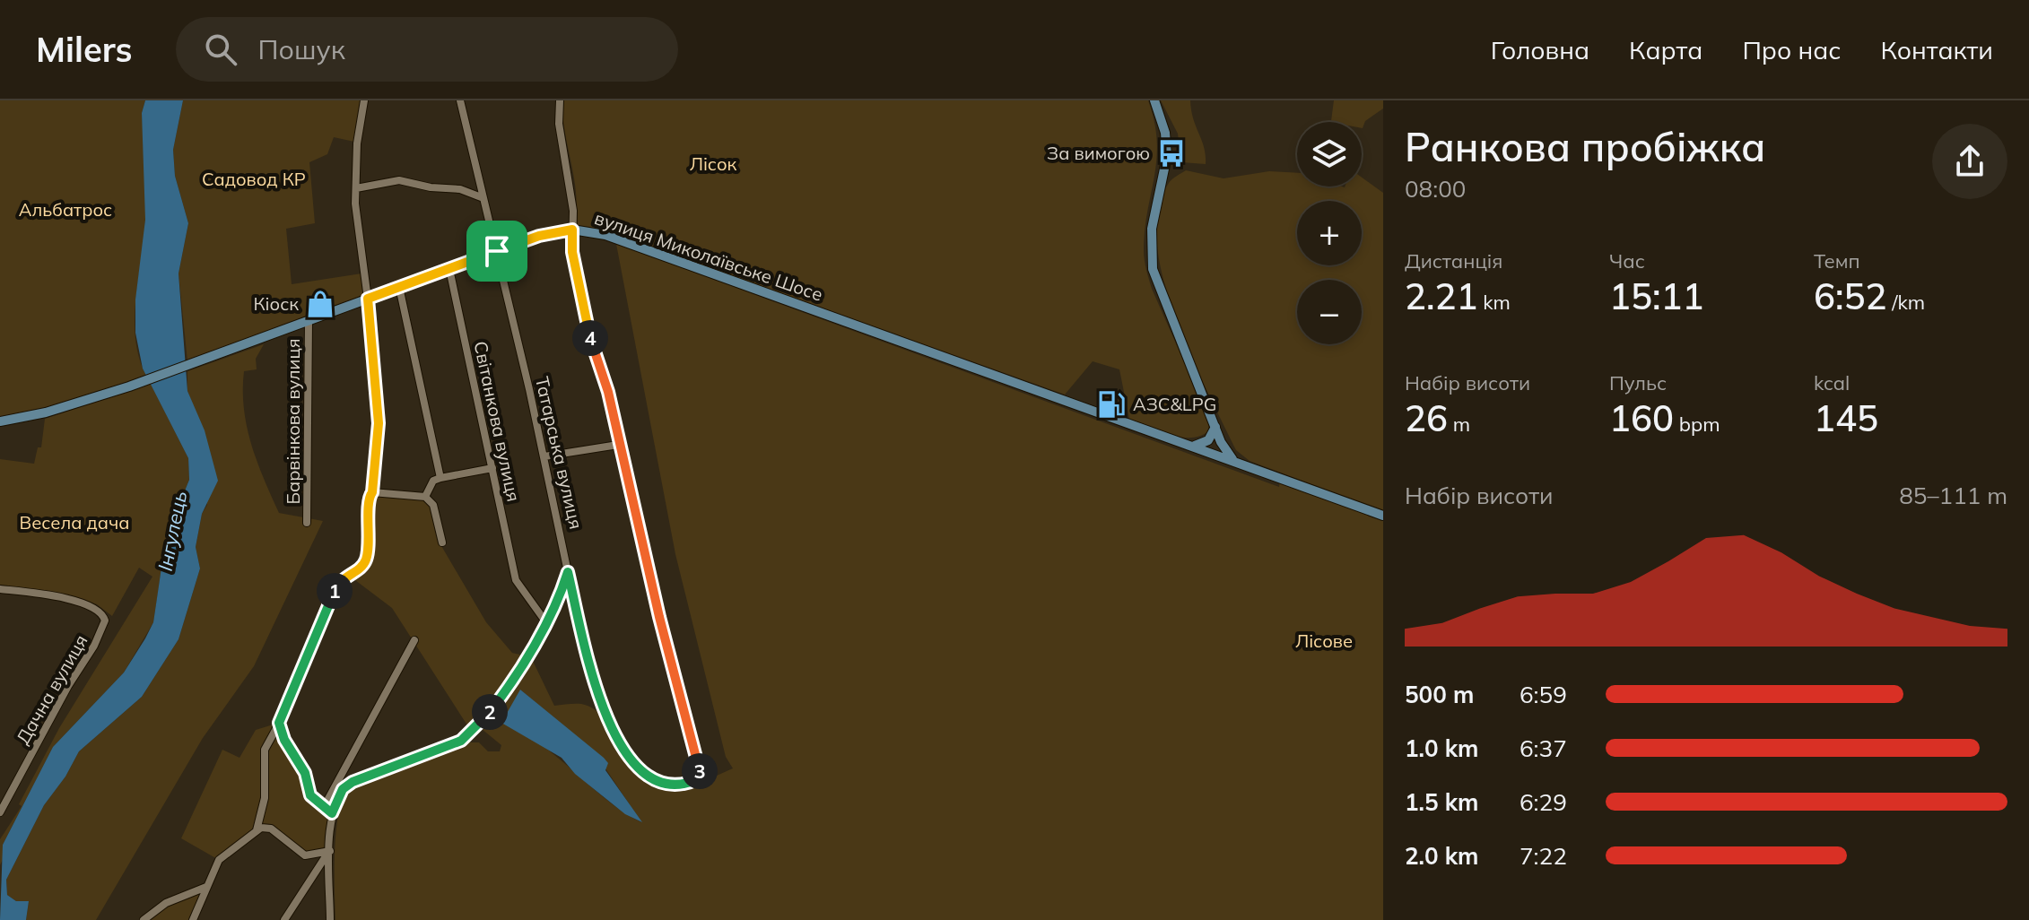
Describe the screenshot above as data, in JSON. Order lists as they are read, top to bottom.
{
  "streets": {
    "main road": ["вулиця Миколаївське Шосе"],
    "street": [
      "Барвінкова вулиця",
      "Світанкова вулиця",
      "Татарська вулиця",
      "Дачна вулиця"
    ]
  },
  "crossings": [
    ["вулиця Миколаївське Шосе", "Барвінкова вулиця"],
    ["вулиця Миколаївське Шосе", "Світанкова вулиця"],
    ["вулиця Миколаївське Шосе", "Татарська вулиця"]
  ],
  "water": ["Інгулець"],
  "parks": [
    "Лісок",
    "Садовод КР",
    "Альбатрос",
    "Весела дача",
    "Лісове"
  ],
  "places": {
    "bus stop": ["За вимогою"],
    "shop": ["Кіоск"],
    "fuel station": ["АЗС&LPG"]
  },
  "page": {
    "header": "Milers",
    "search": "Пошук",
    "nav": [
      "Головна",
      "Карта",
      "Про нас",
      "Контакти"
    ],
    "heading": ["Ранкова пробіжка", "08:00"],
    "map_buttons": ["+", "−"],
    "stats": [
      ["Дистанція", "2.21 km"],
      ["Час", "15:11"],
      ["Темп", "6:52 /km"],
      ["Набір висоти", "26 m"],
      ["Пульс", "160 bpm"],
      ["kcal", "145"]
    ],
    "pins": [
      "4",
      "1",
      "2",
      "3"
    ],
    "chart": ["Набір висоти", "85–111 m"],
    "list": [
      {
        "name": "500 m",
        "note": "6:59"
      },
      {
        "name": "1.0 km",
        "note": "6:37"
      },
      {
        "name": "1.5 km",
        "note": "6:29"
      },
      {
        "name": "2.0 km",
        "note": "7:22"
      }
    ]
  }
}
